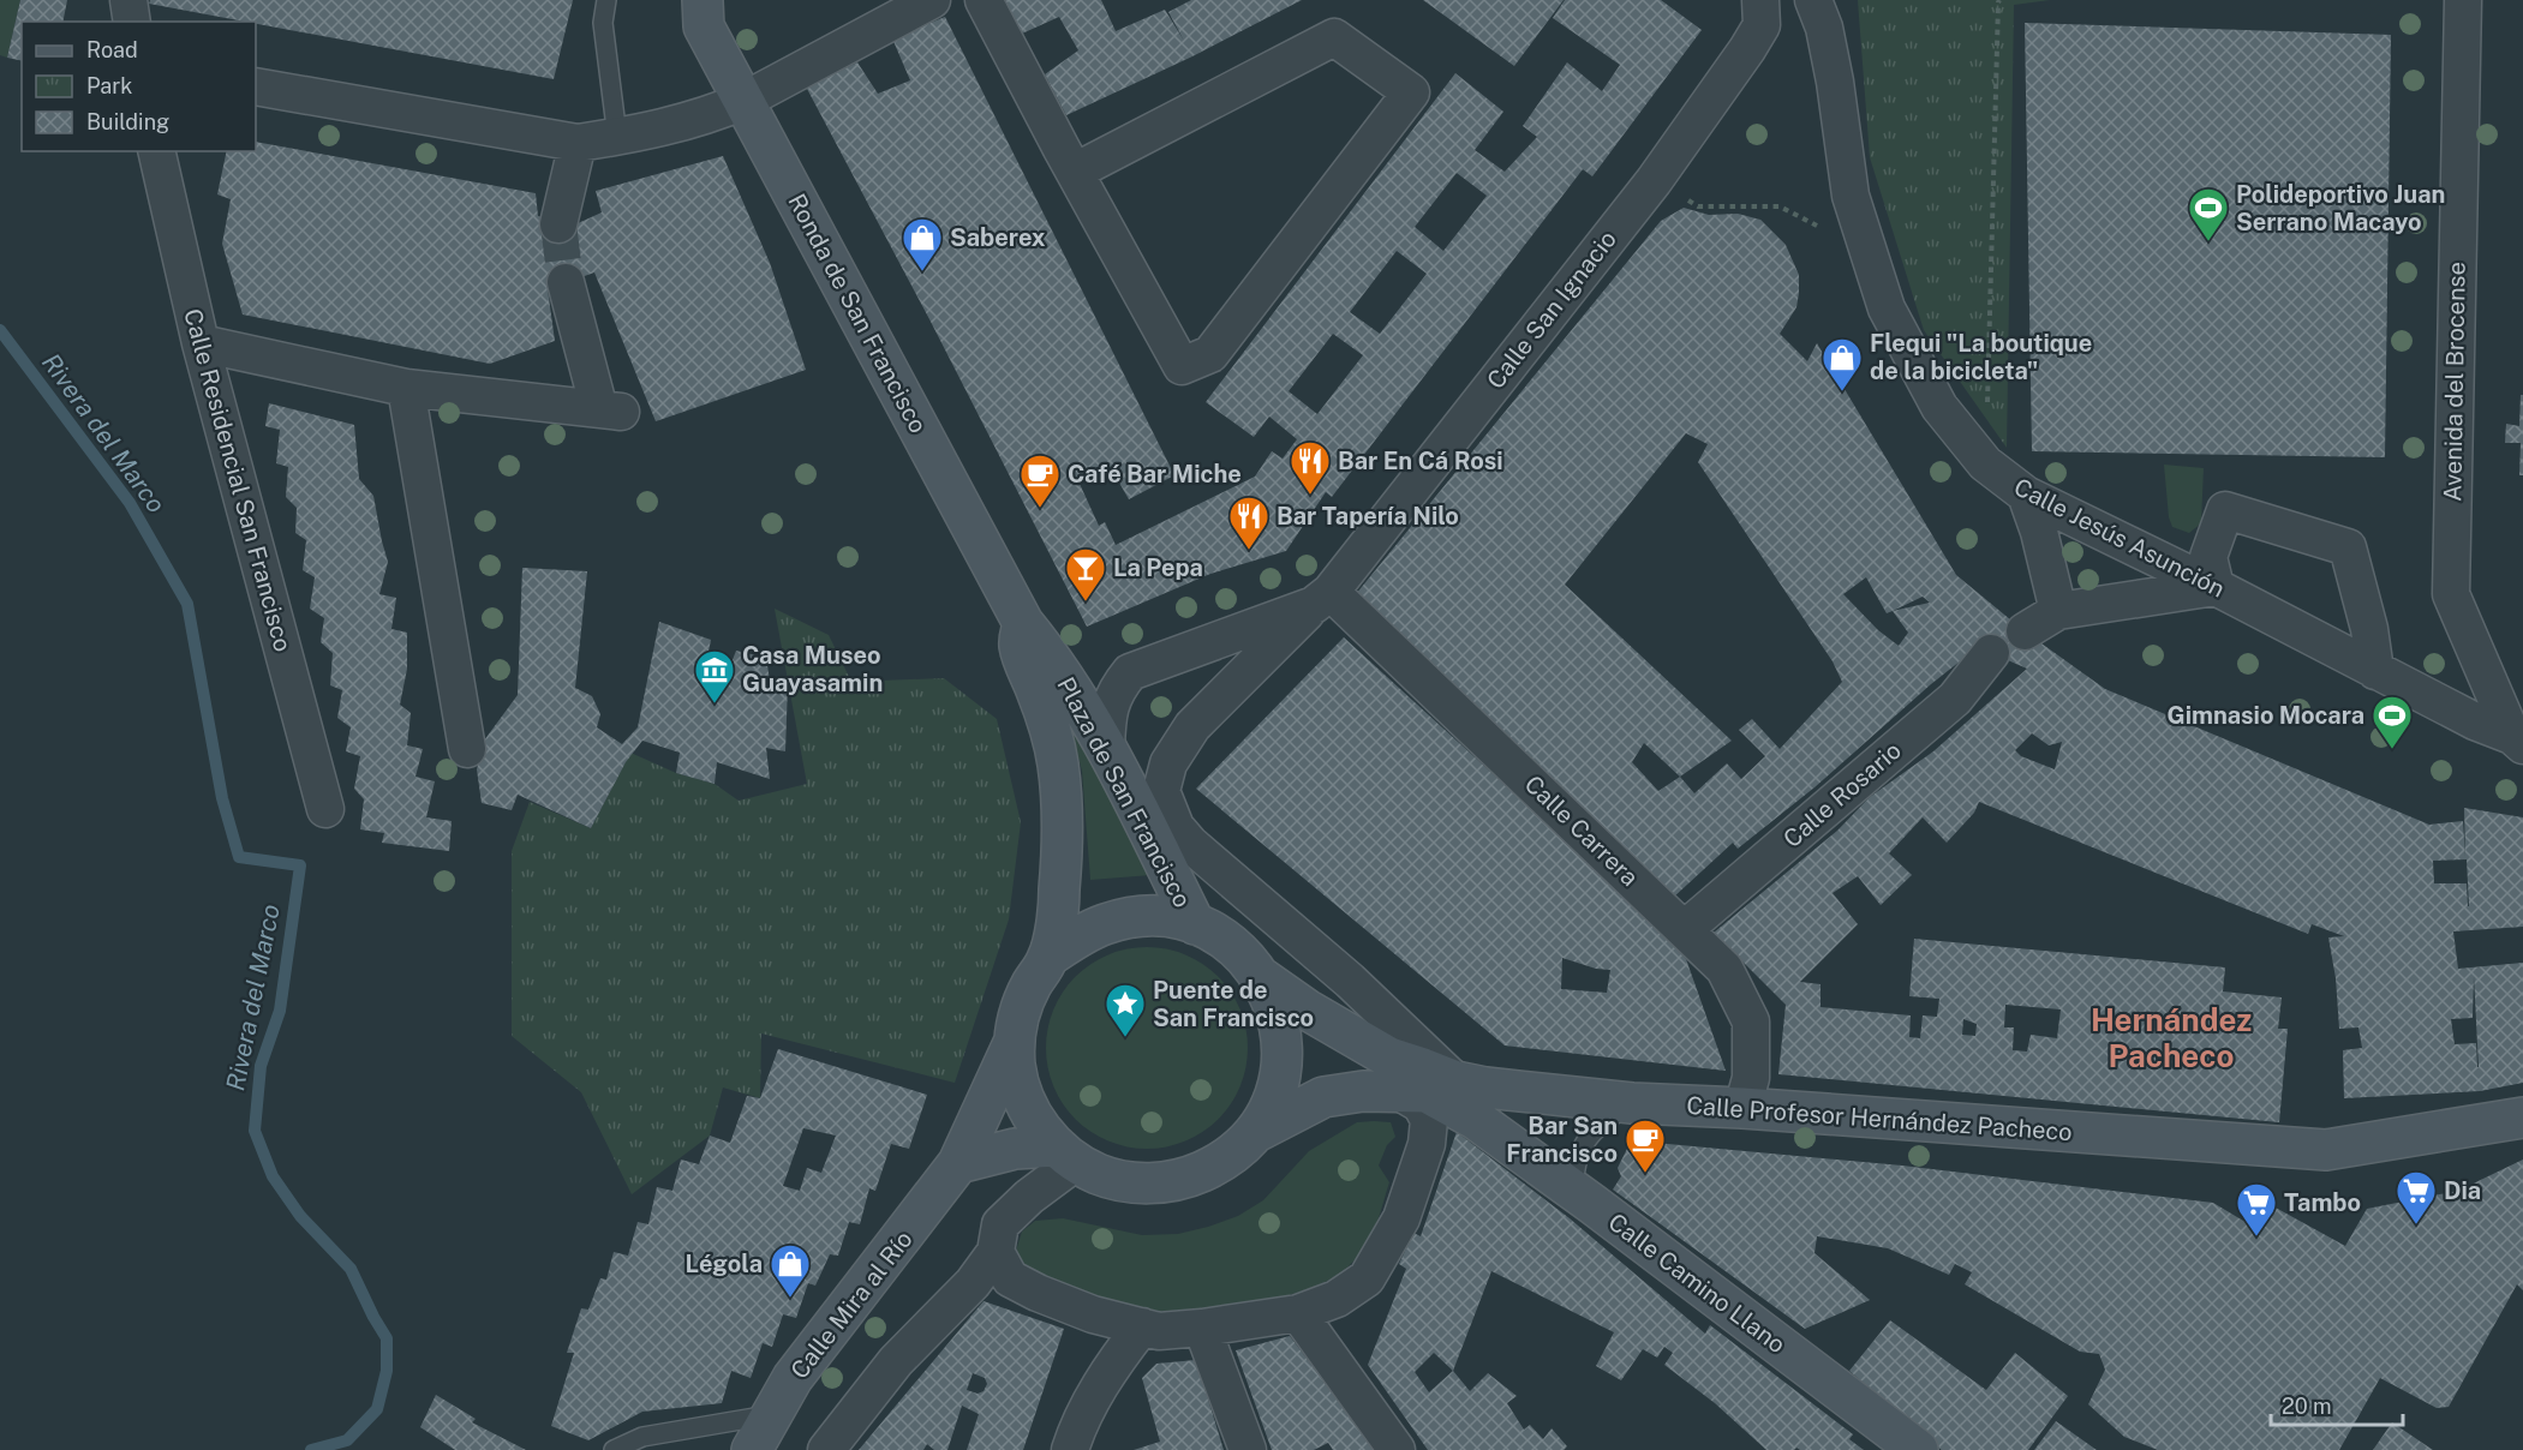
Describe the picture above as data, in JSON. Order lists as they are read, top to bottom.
{
  "streets": {
    "main road": [
      "Ronda de San Francisco",
      "Plaza de San Francisco",
      "Calle Profesor Hernández Pacheco",
      "Calle Camino Llano",
      "Calle Mira al Río"
    ],
    "street": [
      "Calle San Ignacio",
      "Avenida del Brocense",
      "Calle Residencial San Francisco",
      "Calle Jesús Asunción",
      "Calle Rosario",
      "Calle Carrera"
    ]
  },
  "crossings": [
    ["Calle San Ignacio", "Plaza de San Francisco"],
    ["Calle San Ignacio", "Calle Carrera"],
    ["Ronda de San Francisco", "Plaza de San Francisco"],
    ["Avenida del Brocense", "Calle Jesús Asunción"],
    ["Plaza de San Francisco", "Calle Profesor Hernández Pacheco"],
    ["Plaza de San Francisco", "Calle Camino Llano"],
    ["Plaza de San Francisco", "Calle Mira al Río"],
    ["Calle Rosario", "Calle Carrera"],
    ["Calle Carrera", "Calle Profesor Hernández Pacheco"]
  ],
  "districts": ["Hernández Pacheco"],
  "water": ["Rivera del Marco"],
  "places": {
    "sports": ["Polideportivo Juan Serrano Macayo", "Gimnasio Mocara"],
    "shop": ["Saberex", "Flequi \"La boutique de la bicicleta\"", "Légola"],
    "restaurant": ["Bar En Cá Rosi", "Bar Tapería Nilo"],
    "cafe": ["Café Bar Miche", "Bar San Francisco"],
    "bar": ["La Pepa"],
    "museum": ["Casa Museo Guayasamin"],
    "place": ["Puente de San Francisco"],
    "supermarket": ["Dia", "Tambo"]
  },
  "legend": ["Road", "Park", "Building"],
  "scale_bar": "20 m"
}
